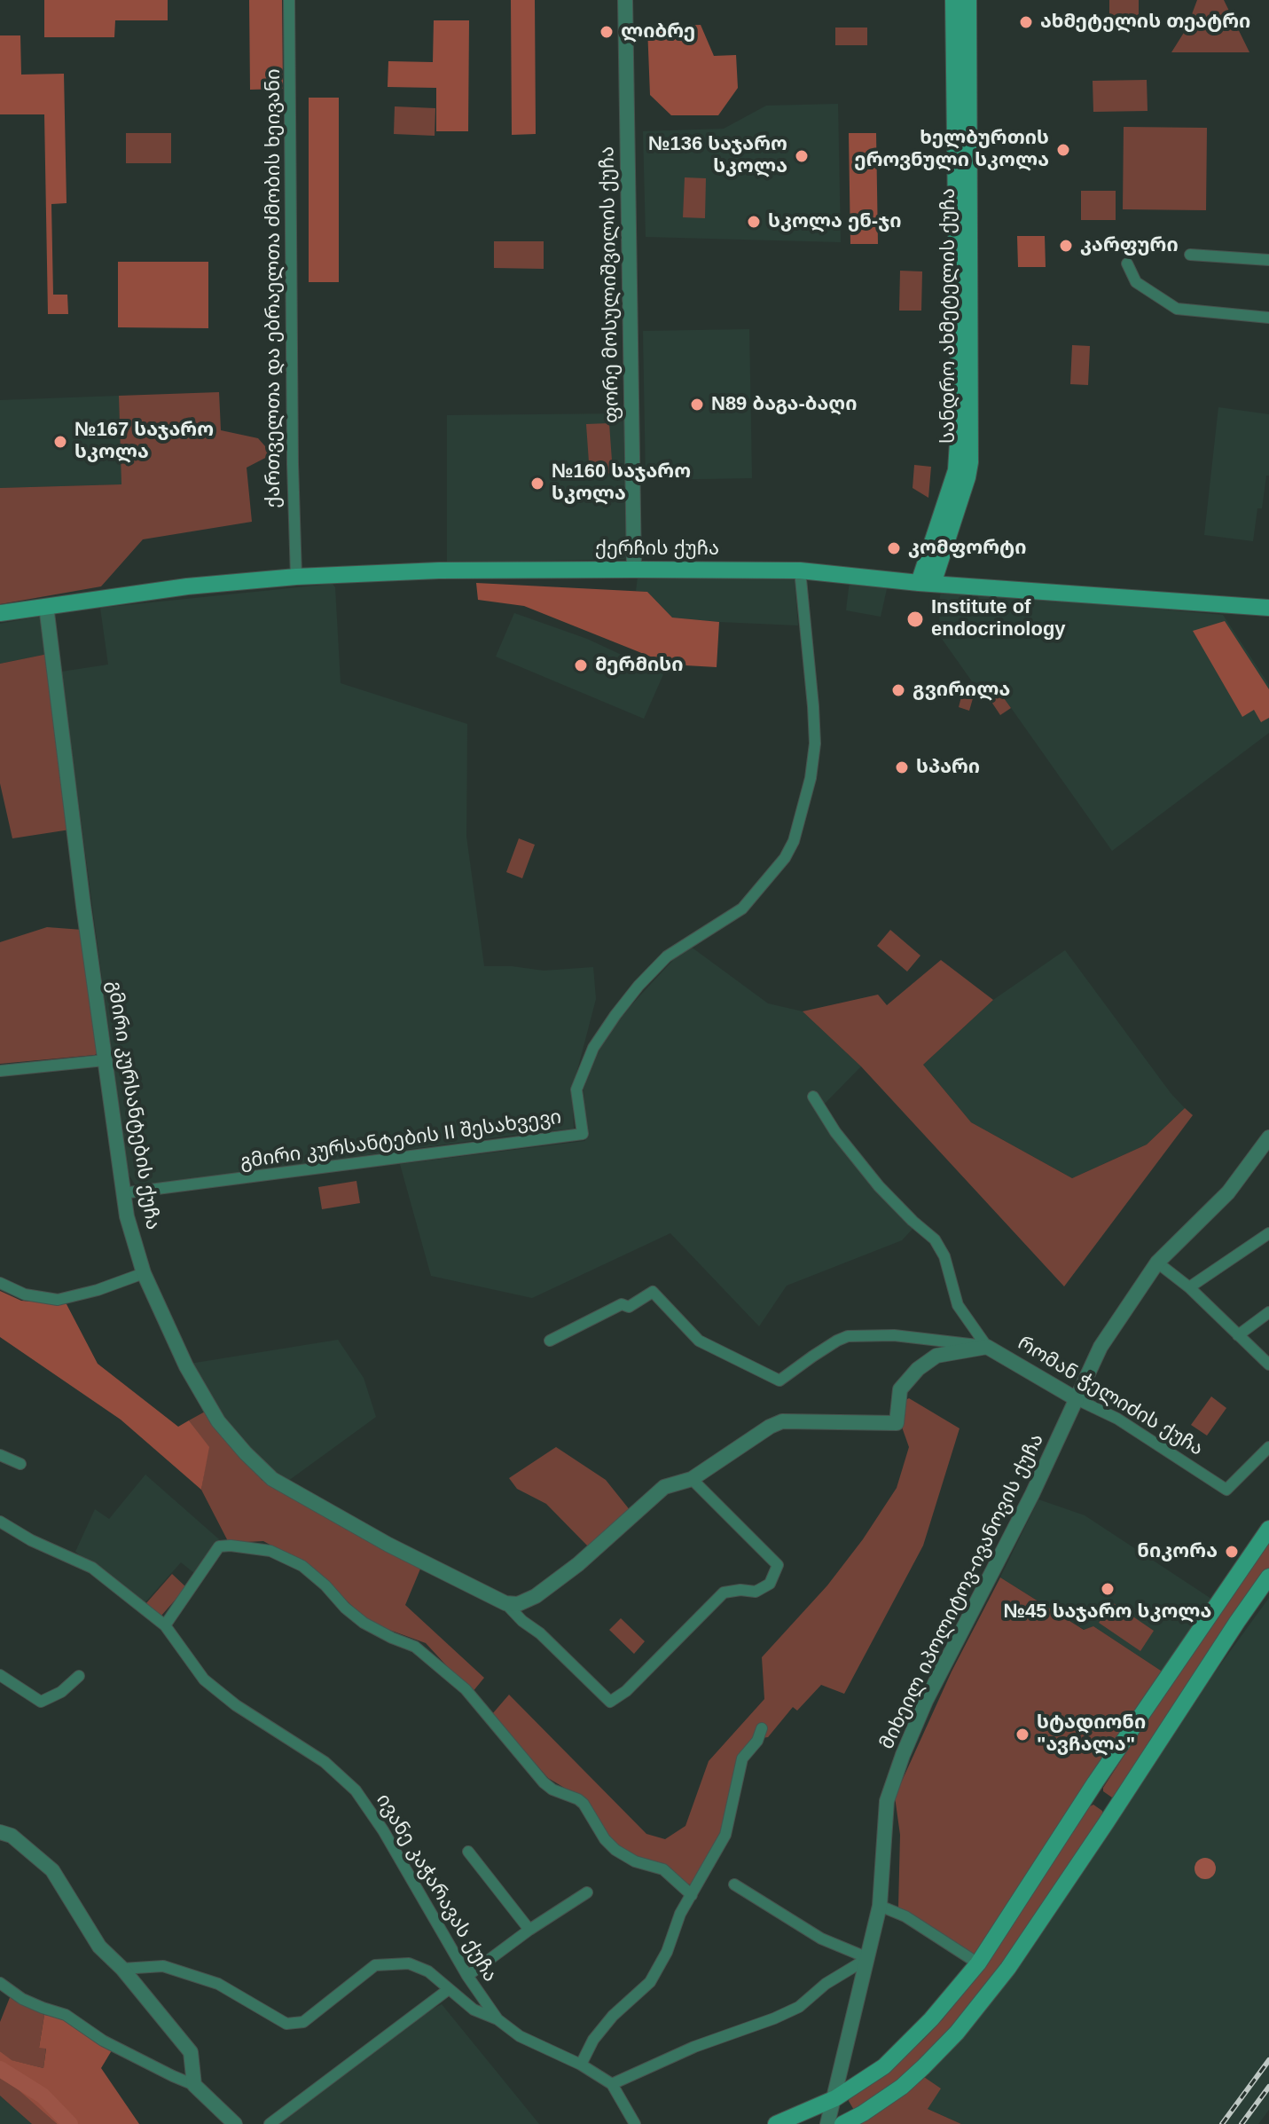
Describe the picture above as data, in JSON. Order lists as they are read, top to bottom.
{
  "streets": {
    "main road": ["სანდრო ახმეტელის ქუჩა", "ქერჩის ქუჩა"],
    "street": [
      "ფორე მოსულიშვილის ქუჩა",
      "ქართველთა და ებრაელთა ძმობის ხეივანი",
      "გმირი კურსანტების ქუჩა",
      "გმირი კურსანტების II შესახვევი",
      "რომან ჭელიძის ქუჩა",
      "მიხეილ იპოლიტოვ-ივანოვის ქუჩა",
      "ივანე კაჭარავას ქუჩა"
    ]
  },
  "crossings": [
    ["ფორე მოსულიშვილის ქუჩა", "ქერჩის ქუჩა"],
    ["ქართველთა და ებრაელთა ძმობის ხეივანი", "ქერჩის ქუჩა"],
    ["სანდრო ახმეტელის ქუჩა", "ქერჩის ქუჩა"],
    ["ქერჩის ქუჩა", "გმირი კურსანტების ქუჩა"],
    ["ქერჩის ქუჩა", "გმირი კურსანტების II შესახვევი"],
    ["გმირი კურსანტების ქუჩა", "გმირი კურსანტების II შესახვევი"],
    ["გმირი კურსანტების ქუჩა", "რომან ჭელიძის ქუჩა"],
    ["რომან ჭელიძის ქუჩა", "მიხეილ იპოლიტოვ-ივანოვის ქუჩა"]
  ],
  "places": [
    "ახმეტელის თეატრი",
    "ლიბრე",
    "ხელბურთის ეროვნული სკოლა",
    "№136 საჯარო სკოლა",
    "სკოლა ენ-ჯი",
    "კარფური",
    "N89 ბაგა-ბაღი",
    "№167 საჯარო სკოლა",
    "№160 საჯარო სკოლა",
    "კომფორტი",
    "Institute of endocrinology",
    "მერმისი",
    "გვირილა",
    "სპარი",
    "ნიკორა",
    "№45 საჯარო სკოლა",
    "სტადიონი \"ავჩალა\""
  ]
}
